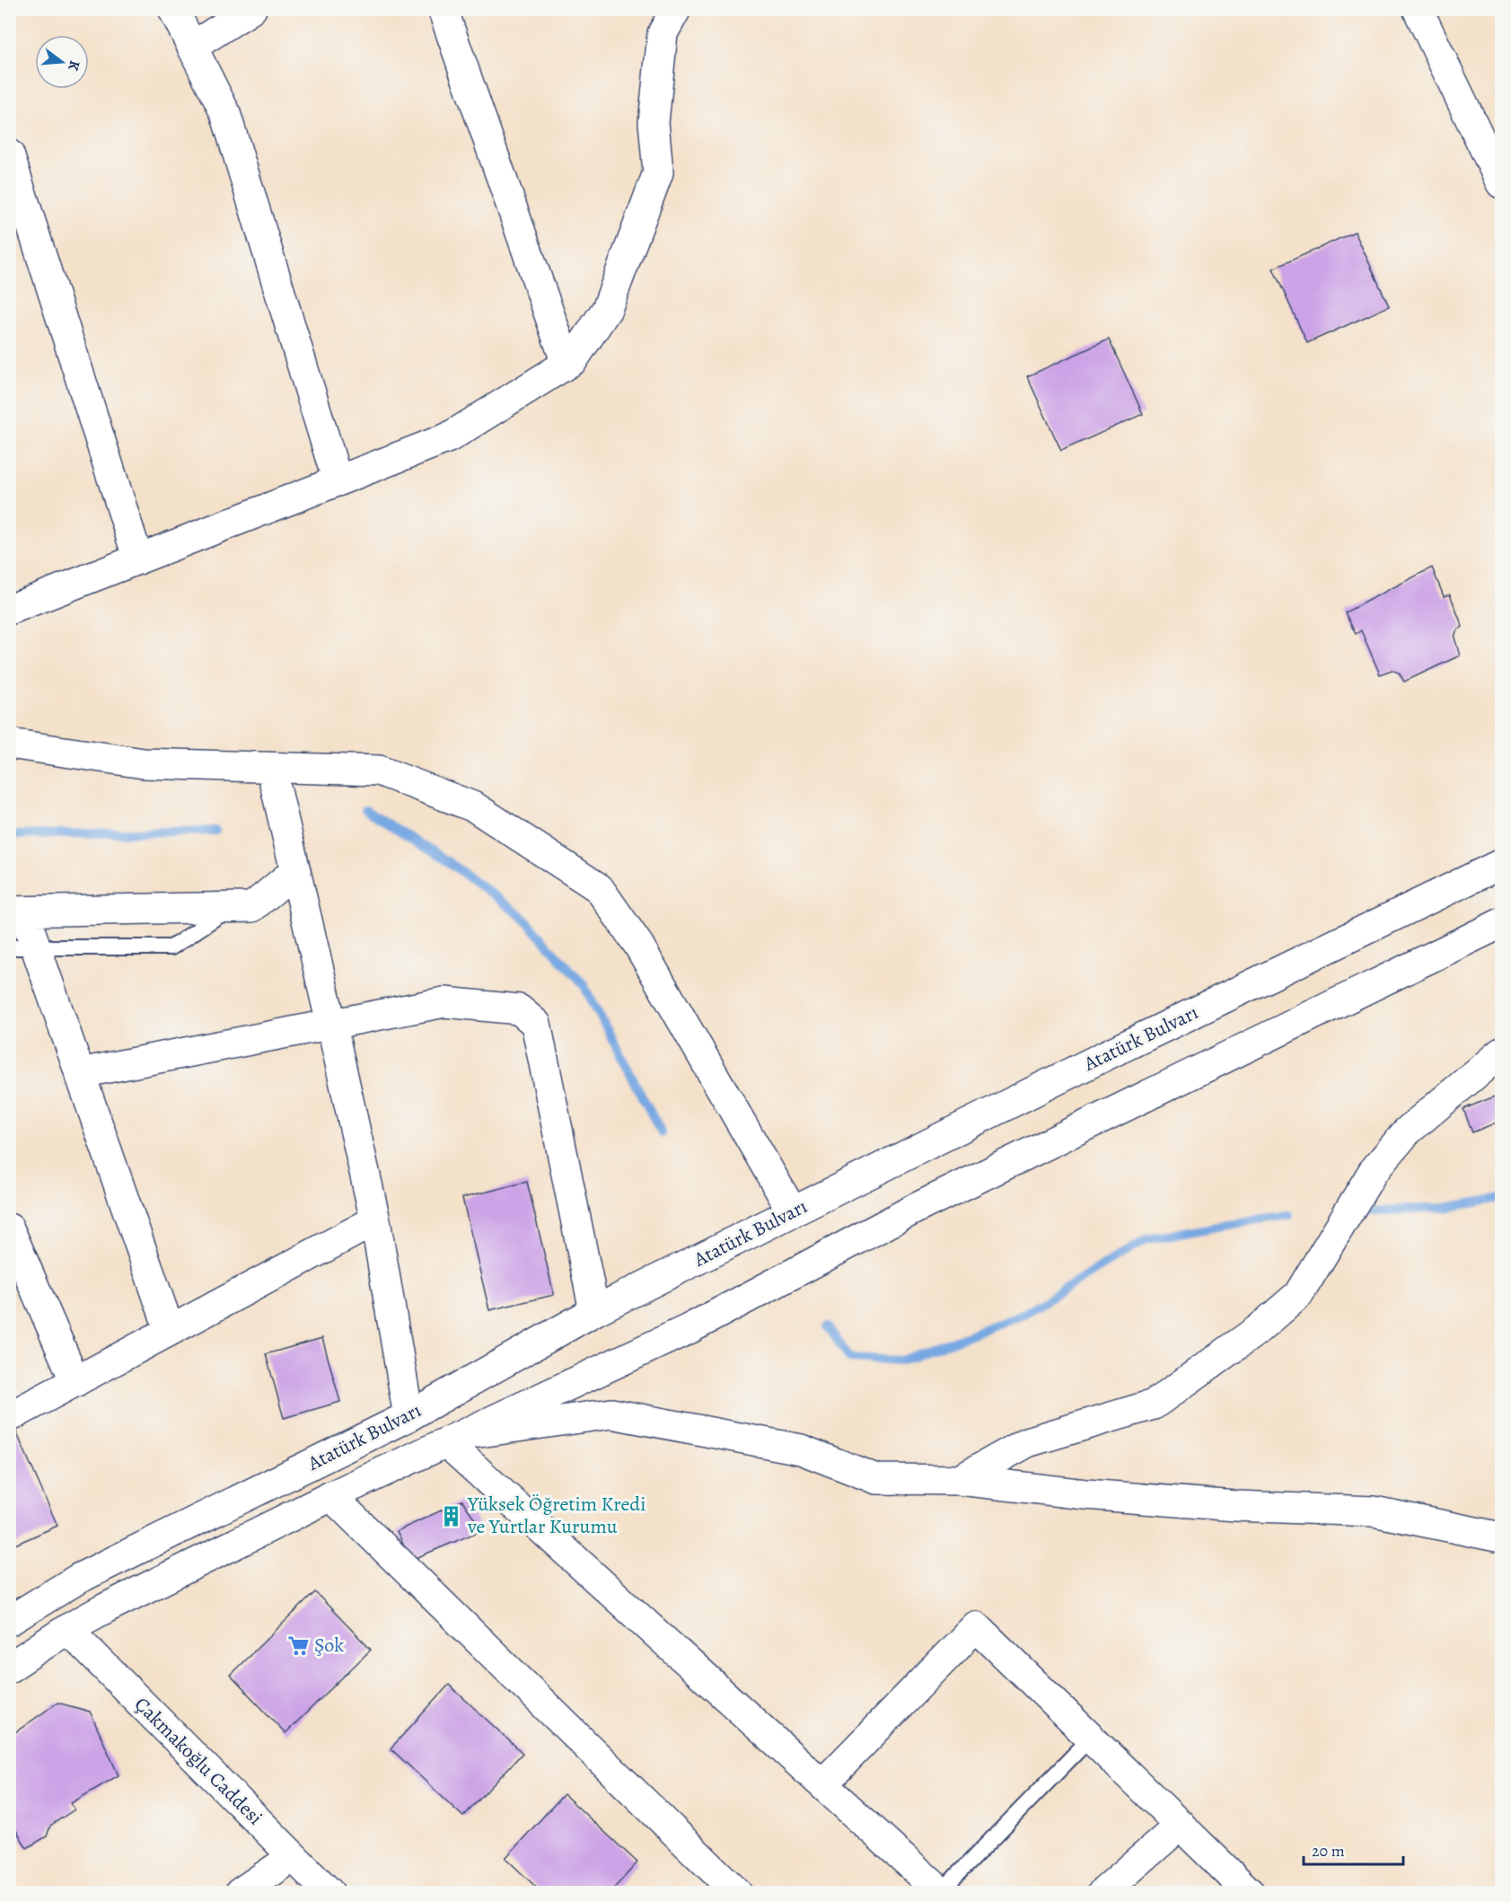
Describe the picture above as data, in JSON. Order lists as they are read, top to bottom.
{
  "streets": {
    "street": ["Atatürk Bulvarı", "Çakmakoğlu Caddesi"]
  },
  "crossings": [
    ["Atatürk Bulvarı", "Çakmakoğlu Caddesi"]
  ],
  "places": {
    "building": ["Yüksek Öğretim Kredi ve Yurtlar Kurumu"],
    "supermarket": ["Şok"]
  },
  "scale_bar": "20 m",
  "north": "right"
}
